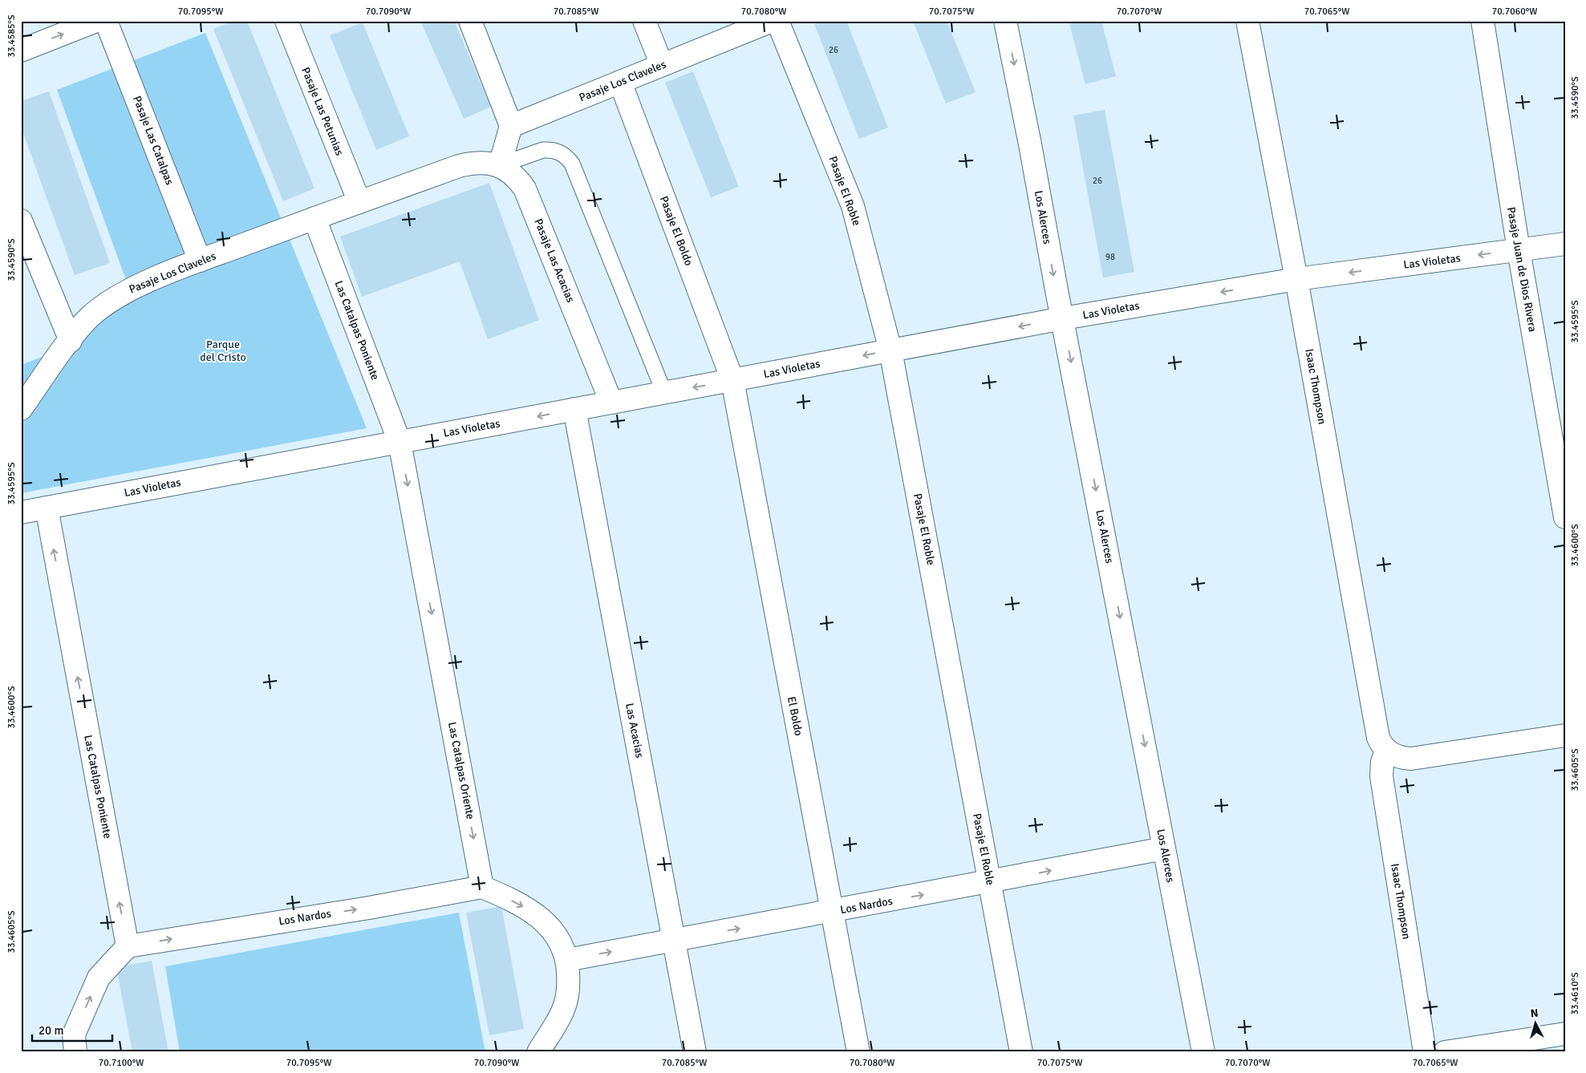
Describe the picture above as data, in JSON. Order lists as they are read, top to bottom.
{
  "streets": {
    "street": [
      "Pasaje Los Claveles",
      "Pasaje Las Petunias",
      "Pasaje Las Catalpas",
      "Pasaje El Roble",
      "Los Alerces",
      "Pasaje El Boldo",
      "Pasaje Las Acacias",
      "Las Violetas",
      "Pasaje Juan de Dios Rivera",
      "Las Catalpas Poniente",
      "Isaac Thompson",
      "El Boldo",
      "Las Acacias",
      "Las Catalpas Oriente",
      "Los Nardos"
    ]
  },
  "crossings": [
    ["Pasaje Los Claveles", "Pasaje Las Petunias"],
    ["Pasaje Los Claveles", "Pasaje Las Catalpas"],
    ["Pasaje Los Claveles", "Pasaje El Boldo"],
    ["Pasaje Los Claveles", "Pasaje Las Acacias"],
    ["Pasaje Los Claveles", "Las Catalpas Poniente"],
    ["Pasaje El Roble", "Las Violetas"],
    ["Pasaje El Roble", "Los Nardos"],
    ["Los Alerces", "Las Violetas"],
    ["Los Alerces", "Los Nardos"],
    ["Pasaje El Boldo", "Las Violetas"],
    ["Pasaje El Boldo", "El Boldo"],
    ["Pasaje Las Acacias", "Las Violetas"],
    ["Las Violetas", "Pasaje Juan de Dios Rivera"],
    ["Las Violetas", "Las Catalpas Poniente"],
    ["Las Violetas", "Isaac Thompson"],
    ["Las Violetas", "El Boldo"],
    ["Las Violetas", "Las Acacias"],
    ["Las Violetas", "Las Catalpas Oriente"],
    ["Las Catalpas Poniente", "Las Catalpas Oriente"],
    ["Las Catalpas Poniente", "Los Nardos"],
    ["El Boldo", "Los Nardos"],
    ["Las Acacias", "Los Nardos"],
    ["Las Catalpas Oriente", "Los Nardos"]
  ],
  "one_way": [
    "Los Alerces",
    "Las Violetas",
    "Las Catalpas Poniente",
    "Las Catalpas Oriente",
    "Los Nardos"
  ],
  "parks": ["Parque del Cristo"],
  "house_numbers": ["26", "26", "98"],
  "scale_bar": "20 m",
  "north": "top",
  "coordinates": [
    "70.7095°W",
    "70.7090°W",
    "70.7085°W",
    "70.7080°W",
    "70.7075°W",
    "70.7070°W",
    "70.7065°W",
    "70.7060°W",
    "33.4585°S",
    "33.4590°S",
    "33.4595°S",
    "33.4600°S",
    "33.4605°S",
    "33.4610°S",
    "70.7100°W"
  ]
}
